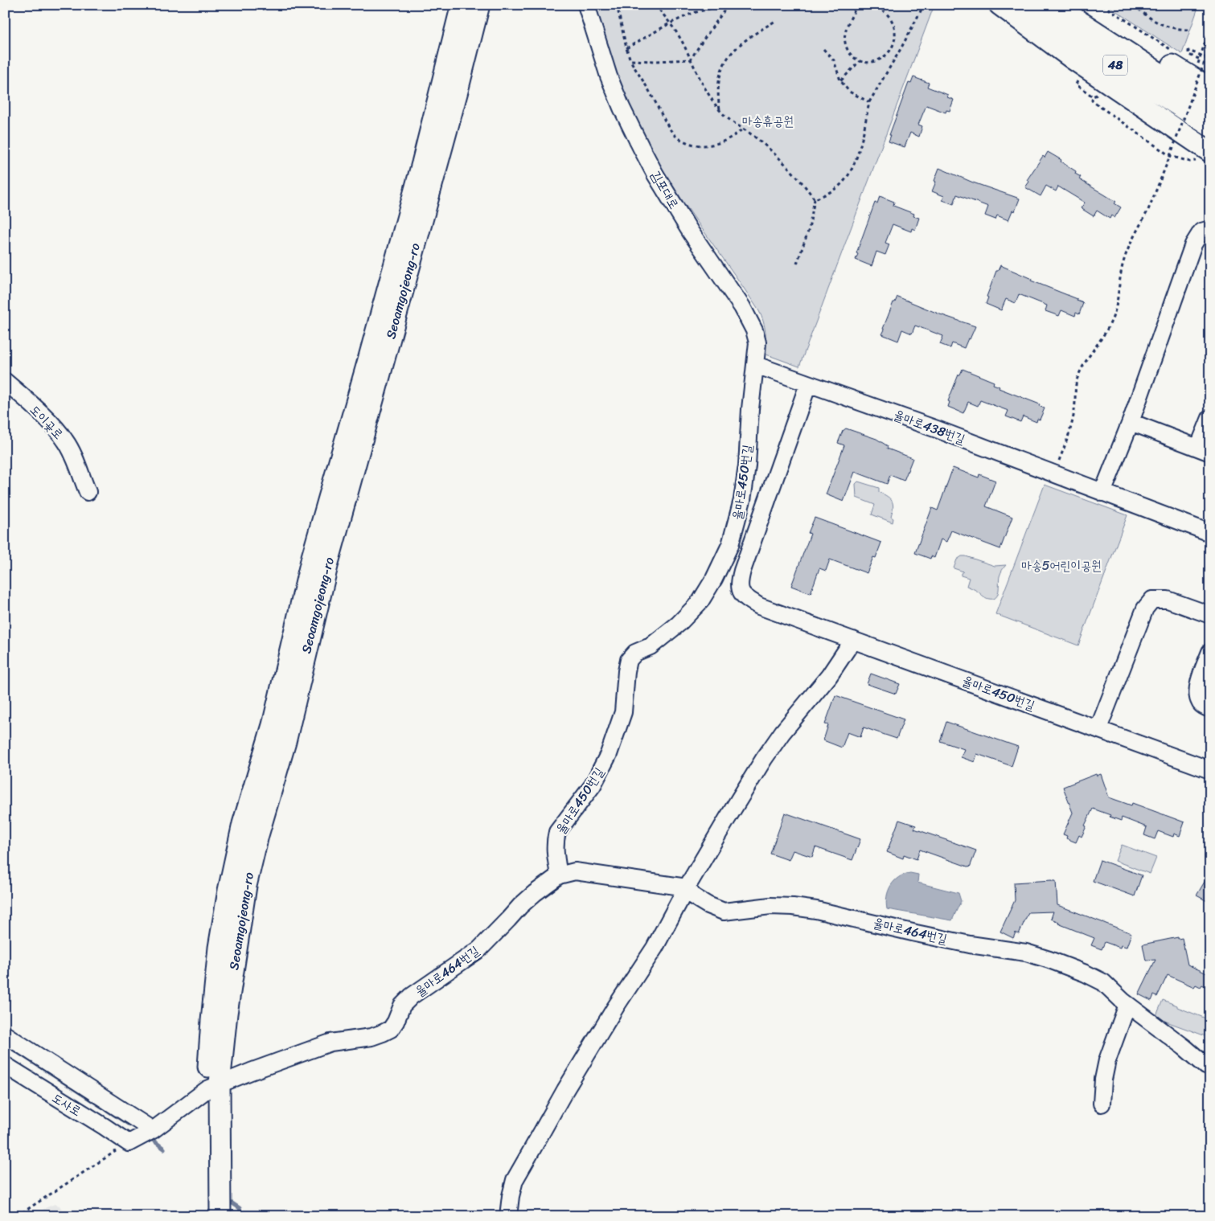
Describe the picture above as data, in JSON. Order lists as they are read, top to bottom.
{
  "streets": {
    "main road": ["48", "Seoamgojeong-ro"],
    "street": [
      "김포대로",
      "도이곶로",
      "율마로438번길",
      "율마로450번길",
      "율마로464번길",
      "도사로"
    ]
  },
  "crossings": [
    ["김포대로", "율마로438번길"],
    ["김포대로", "율마로450번길"],
    ["Seoamgojeong-ro", "율마로464번길"],
    ["율마로438번길", "율마로450번길"],
    ["율마로450번길", "율마로464번길"]
  ],
  "parks": ["마송휴공원", "마송5어린이공원"]
}
